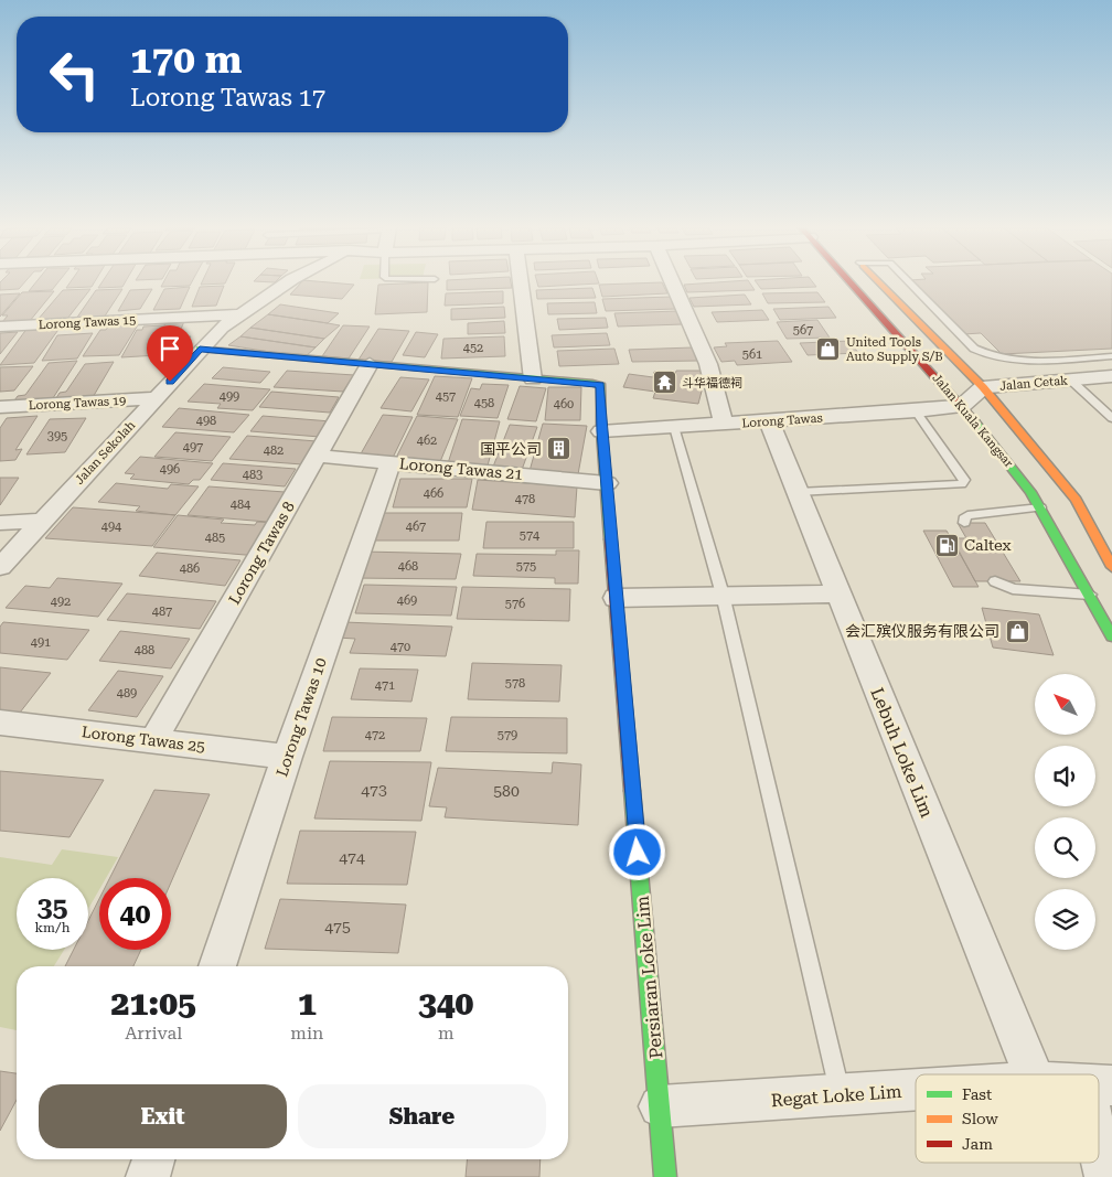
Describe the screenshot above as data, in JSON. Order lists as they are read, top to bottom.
{
  "streets": {
    "main road": ["Jalan Kuala Kangsar", "Persiaran Loke Lim"],
    "street": [
      "Lorong Tawas 15",
      "Jalan Cetak",
      "Lorong Tawas 19",
      "Lorong Tawas",
      "Jalan Sekolah",
      "Lorong Tawas 21",
      "Lorong Tawas 8",
      "Lorong Tawas 10",
      "Lorong Tawas 25",
      "Lebuh Loke Lim",
      "Regat Loke Lim"
    ]
  },
  "crossings": [
    ["Lorong Tawas 15", "Jalan Sekolah"],
    ["Jalan Cetak", "Lorong Tawas"],
    ["Jalan Cetak", "Jalan Kuala Kangsar"],
    ["Lorong Tawas 19", "Jalan Sekolah"],
    ["Lorong Tawas", "Jalan Kuala Kangsar"],
    ["Lorong Tawas", "Lebuh Loke Lim"],
    ["Lorong Tawas", "Persiaran Loke Lim"],
    ["Lorong Tawas 21", "Lorong Tawas 8"],
    ["Lorong Tawas 21", "Lorong Tawas 10"],
    ["Lorong Tawas 21", "Persiaran Loke Lim"],
    ["Lorong Tawas 8", "Lorong Tawas 25"],
    ["Lorong Tawas 10", "Lorong Tawas 25"],
    ["Persiaran Loke Lim", "Regat Loke Lim"]
  ],
  "places": {
    "shop": ["United Tools Auto Supply S/B", "会汇殡仪服务有限公司"],
    "temple": ["斗华福德祠"],
    "building": ["国平公司"],
    "fuel station": ["Caltex"]
  },
  "house_numbers": [
    "567",
    "452",
    "561",
    "499",
    "457",
    "458",
    "460",
    "498",
    "395",
    "462",
    "497",
    "482",
    "496",
    "483",
    "466",
    "478",
    "484",
    "494",
    "467",
    "574",
    "485",
    "468",
    "575",
    "486",
    "469",
    "492",
    "576",
    "487",
    "491",
    "470",
    "488",
    "578",
    "471",
    "489",
    "472",
    "579",
    "473",
    "580",
    "474",
    "475"
  ],
  "legend": ["Fast", "Slow", "Jam"],
  "north": "top left",
  "page": {
    "turn": ["170 m", "Lorong Tawas 17"],
    "speed": "35 km/h",
    "limit": "40",
    "eta": [
      "21:05",
      "Arrival",
      "1",
      "min",
      "340",
      "m"
    ],
    "buttons": ["Exit", "Share"]
  }
}
